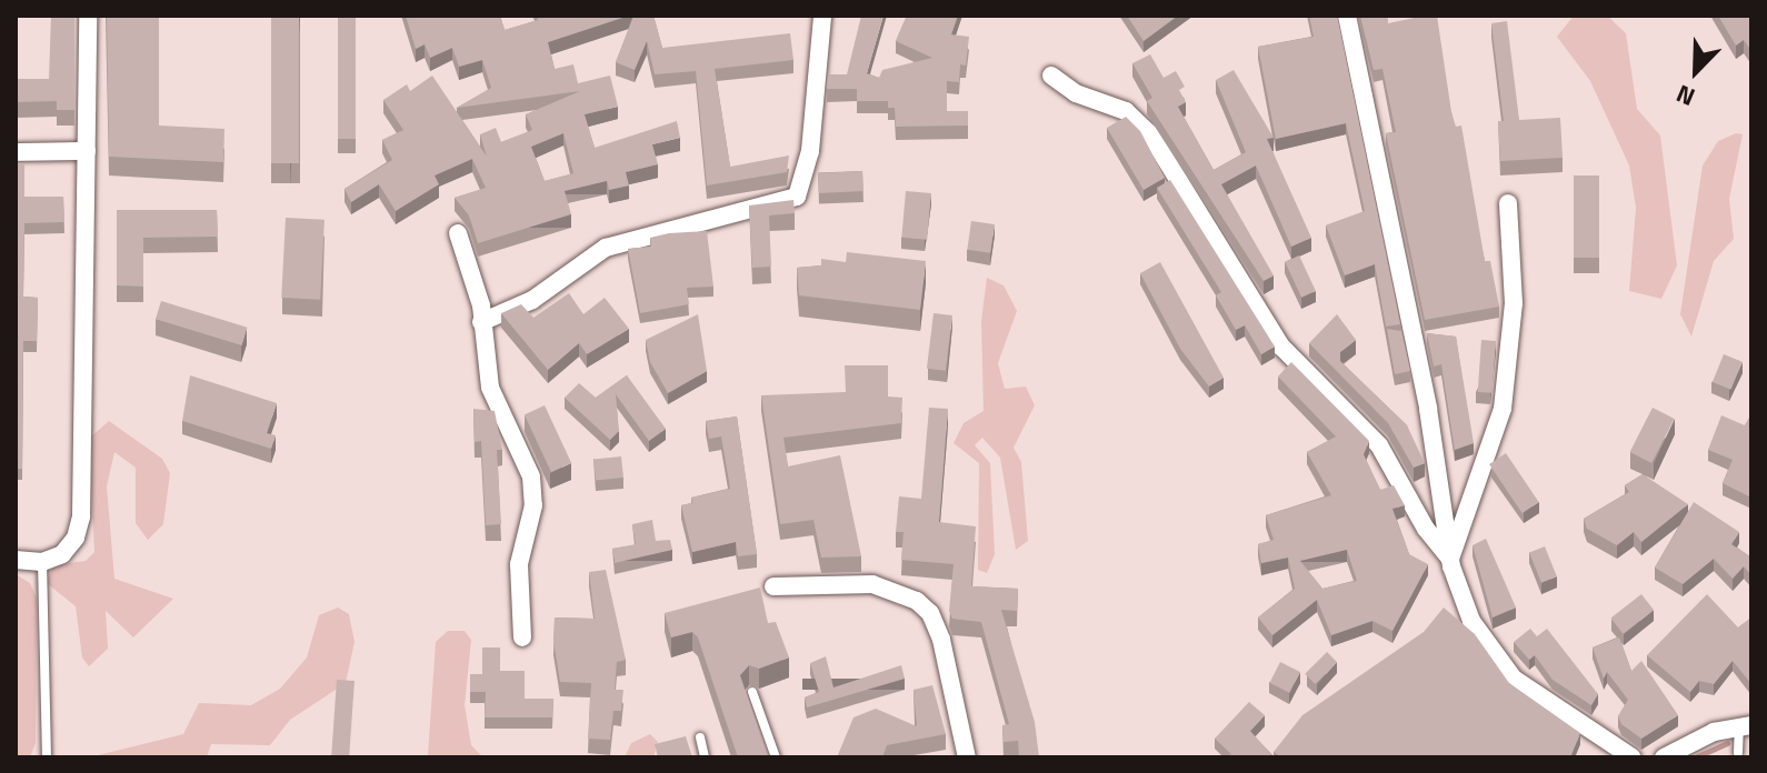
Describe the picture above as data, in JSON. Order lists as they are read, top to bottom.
{
  "north": "bottom left"
}
